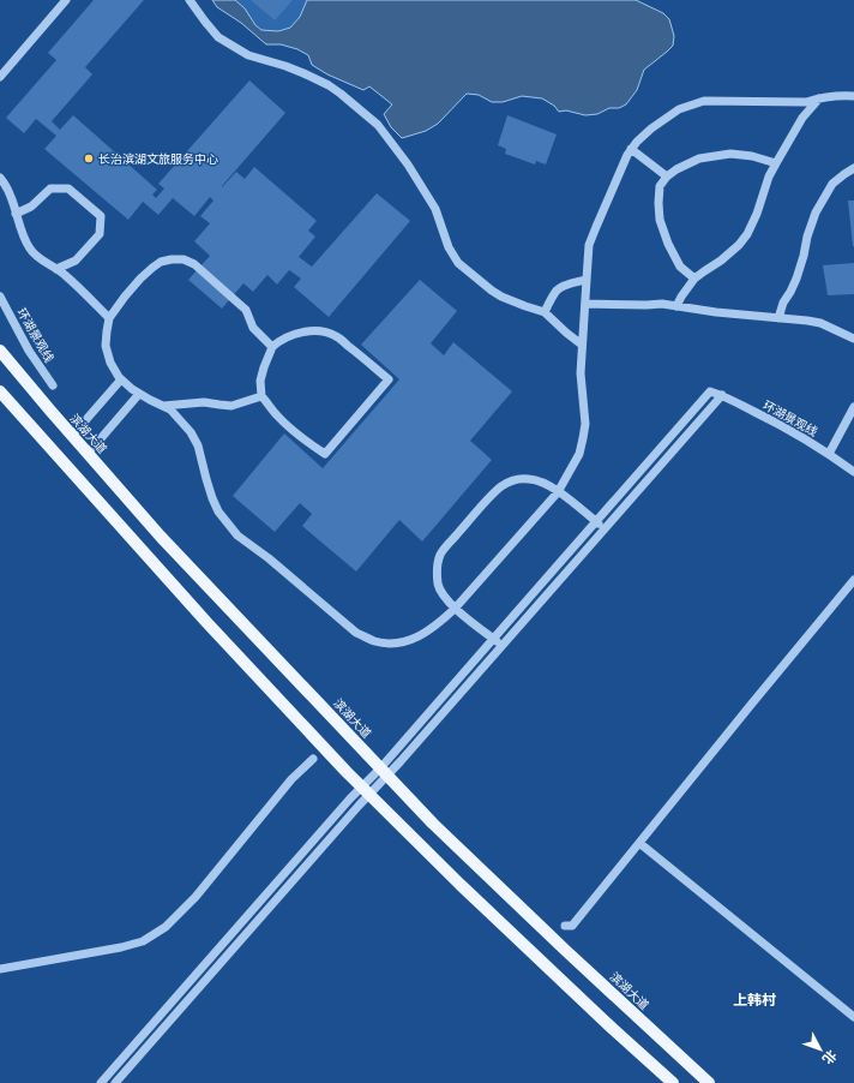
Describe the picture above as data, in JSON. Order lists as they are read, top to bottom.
{
  "streets": {
    "main road": ["滨湖大道"],
    "street": ["环湖景观线"]
  },
  "districts": ["上韩村"],
  "places": ["长治滨湖文旅服务中心"],
  "north": "bottom right"
}
